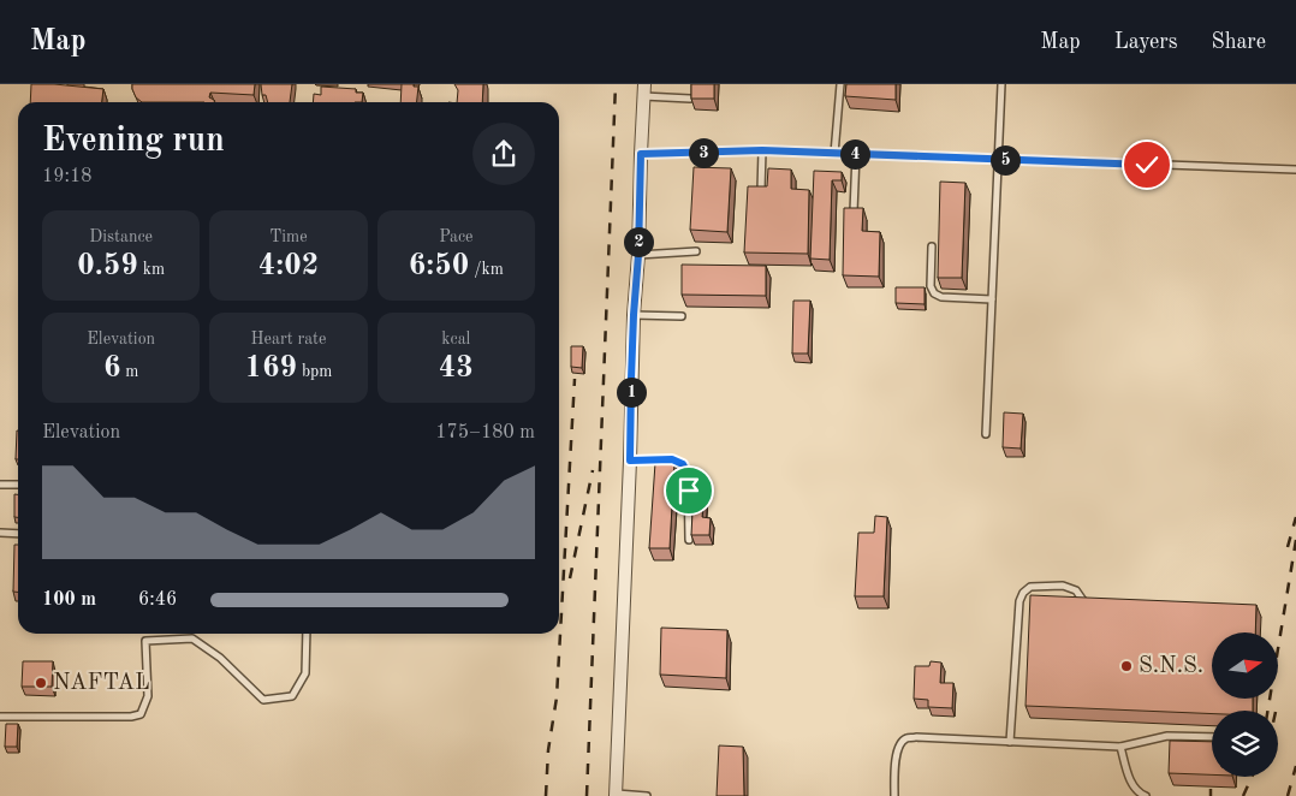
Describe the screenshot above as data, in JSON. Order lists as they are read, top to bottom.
{
  "places": ["S.N.S.", "NAFTAL"],
  "north": "right",
  "page": {
    "header": "Map",
    "nav": ["Map", "Layers", "Share"],
    "heading": ["Evening run", "19:18"],
    "pins": [
      "3",
      "4",
      "5",
      "2",
      "1"
    ],
    "stats": [
      ["Distance", "0.59 km"],
      ["Time", "4:02"],
      ["Pace", "6:50 /km"],
      ["Elevation", "6 m"],
      ["Heart rate", "169 bpm"],
      ["kcal", "43"]
    ],
    "chart": ["Elevation", "175–180 m"],
    "list": [
      {
        "name": "100 m",
        "note": "6:46"
      }
    ]
  }
}
